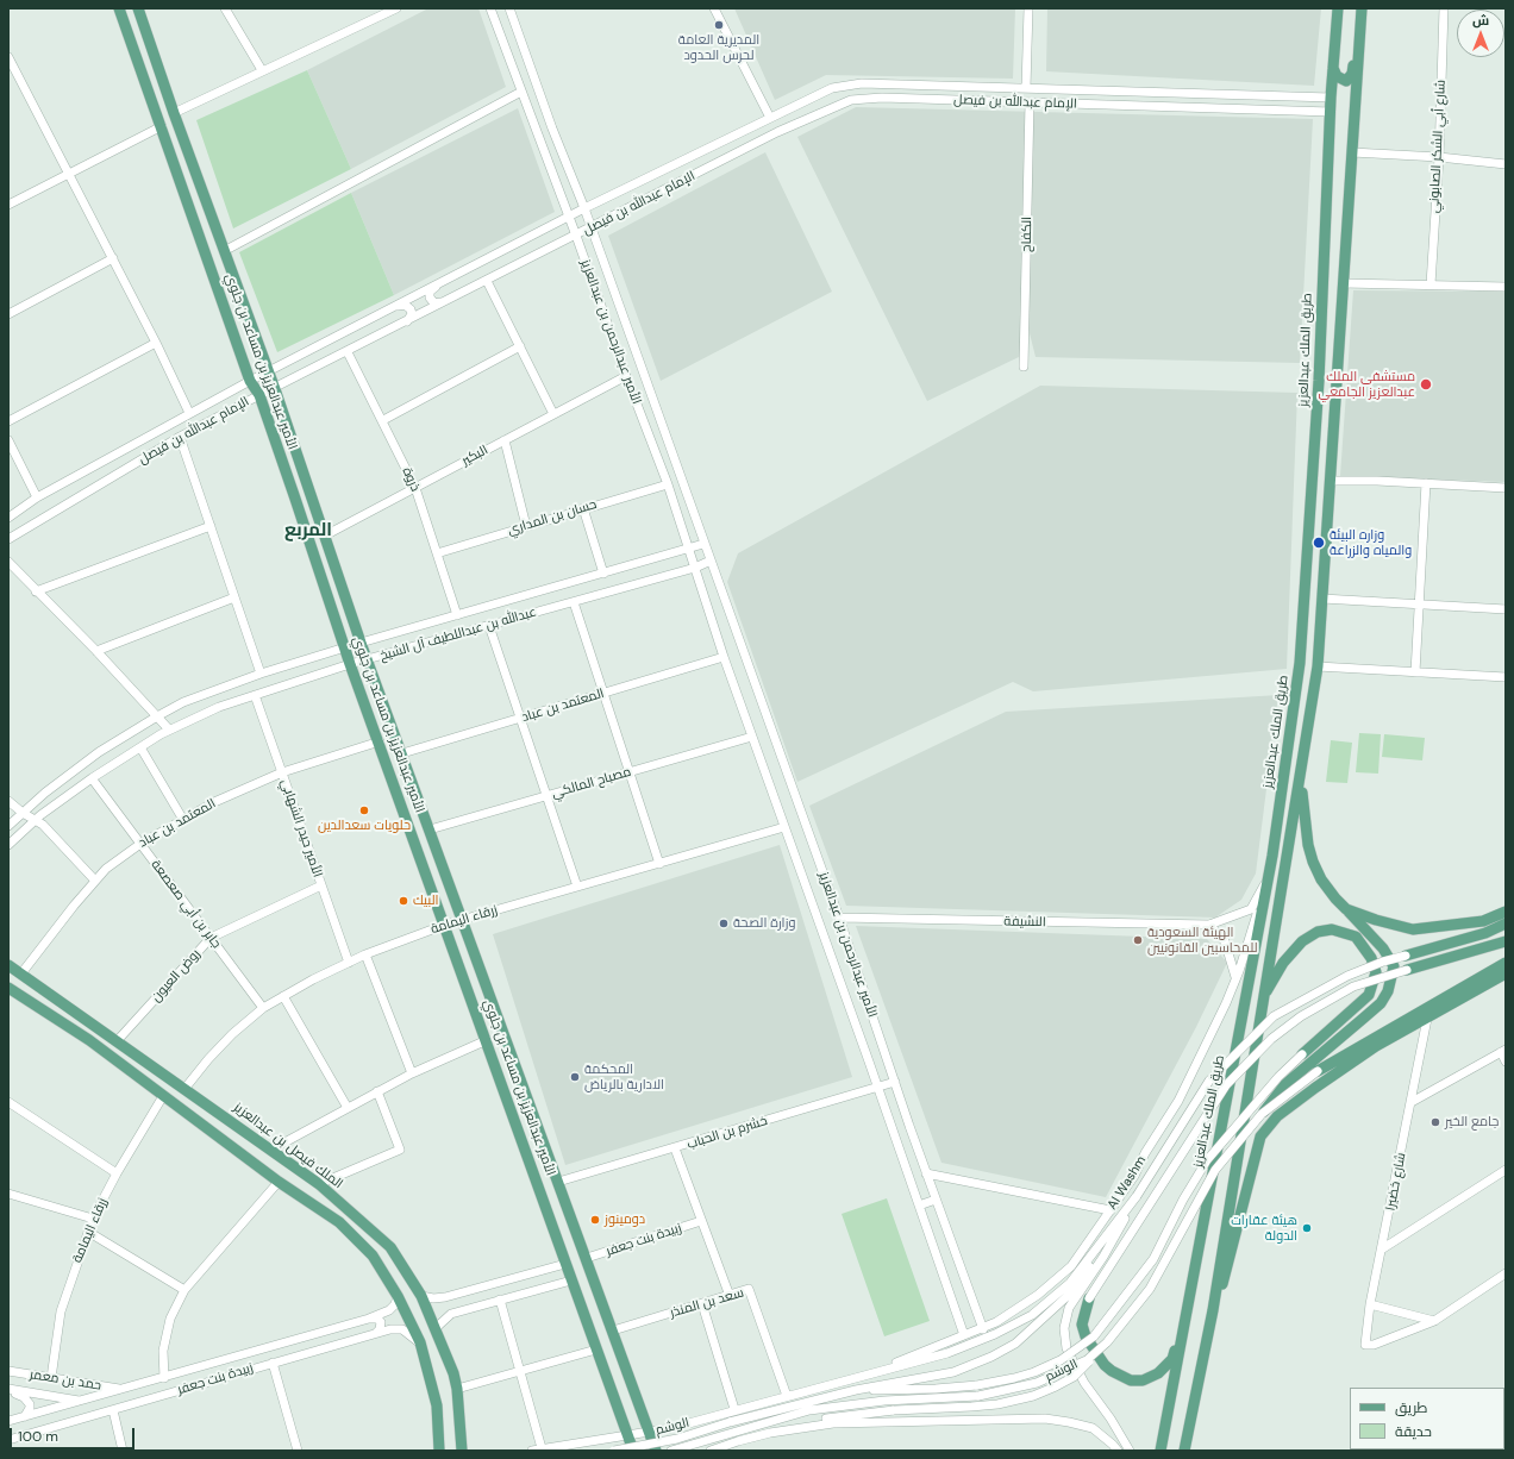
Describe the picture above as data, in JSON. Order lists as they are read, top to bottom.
{
  "streets": {
    "main road": ["طريق الملك عبدالعزيز", "الأمير عبدالعزيز بن مساعد بن جلوي", "الملك فيصل بن عبدالعزيز"],
    "street": [
      "الإمام عبدالله بن فيصل",
      "شارع أبي الشكر الصابوني",
      "الكفاح",
      "الأمير عبدالرحمن بن عبدالعزيز",
      "البكير",
      "ذروة",
      "حسان بن المداري",
      "عبدالله بن عبداللطيف آل الشيخ",
      "المعتمد بن عباد",
      "مصباح المالكي",
      "الأمير حيدر الشهابي",
      "جابر بن أبي صعصعة",
      "زرقاء اليمامة",
      "النشيفة",
      "روض العيون",
      "خشرم بن الحباب",
      "شارع خضيرا",
      "Al Washm",
      "زبيدة بنت جعفر",
      "سعد بن المنذر",
      "الوشم",
      "حمد بن معمر"
    ]
  },
  "crossings": [
    ["الإمام عبدالله بن فيصل", "الكفاح"],
    ["الإمام عبدالله بن فيصل", "الأمير عبدالرحمن بن عبدالعزيز"],
    ["الإمام عبدالله بن فيصل", "طريق الملك عبدالعزيز"],
    ["الإمام عبدالله بن فيصل", "الأمير عبدالعزيز بن مساعد بن جلوي"],
    ["الإمام عبدالله بن فيصل", "ذروة"],
    ["الأمير عبدالرحمن بن عبدالعزيز", "البكير"],
    ["الأمير عبدالرحمن بن عبدالعزيز", "حسان بن المداري"],
    ["الأمير عبدالرحمن بن عبدالعزيز", "عبدالله بن عبداللطيف آل الشيخ"],
    ["الأمير عبدالرحمن بن عبدالعزيز", "المعتمد بن عباد"],
    ["الأمير عبدالرحمن بن عبدالعزيز", "مصباح المالكي"],
    ["الأمير عبدالرحمن بن عبدالعزيز", "زرقاء اليمامة"],
    ["الأمير عبدالرحمن بن عبدالعزيز", "النشيفة"],
    ["الأمير عبدالرحمن بن عبدالعزيز", "خشرم بن الحباب"],
    ["الأمير عبدالرحمن بن عبدالعزيز", "Al Washm"],
    ["طريق الملك عبدالعزيز", "Al Washm"],
    ["الأمير عبدالعزيز بن مساعد بن جلوي", "البكير"],
    ["الأمير عبدالعزيز بن مساعد بن جلوي", "عبدالله بن عبداللطيف آل الشيخ"],
    ["الأمير عبدالعزيز بن مساعد بن جلوي", "المعتمد بن عباد"],
    ["الأمير عبدالعزيز بن مساعد بن جلوي", "مصباح المالكي"],
    ["الأمير عبدالعزيز بن مساعد بن جلوي", "زرقاء اليمامة"],
    ["الأمير عبدالعزيز بن مساعد بن جلوي", "خشرم بن الحباب"],
    ["الأمير عبدالعزيز بن مساعد بن جلوي", "زبيدة بنت جعفر"],
    ["الأمير عبدالعزيز بن مساعد بن جلوي", "سعد بن المنذر"],
    ["الأمير عبدالعزيز بن مساعد بن جلوي", "الوشم"],
    ["البكير", "ذروة"],
    ["ذروة", "حسان بن المداري"],
    ["ذروة", "عبدالله بن عبداللطيف آل الشيخ"],
    ["عبدالله بن عبداللطيف آل الشيخ", "الأمير حيدر الشهابي"],
    ["عبدالله بن عبداللطيف آل الشيخ", "جابر بن أبي صعصعة"],
    ["المعتمد بن عباد", "الأمير حيدر الشهابي"],
    ["المعتمد بن عباد", "جابر بن أبي صعصعة"],
    ["المعتمد بن عباد", "الملك فيصل بن عبدالعزيز"],
    ["الأمير حيدر الشهابي", "زرقاء اليمامة"],
    ["الأمير حيدر الشهابي", "روض العيون"],
    ["جابر بن أبي صعصعة", "زرقاء اليمامة"],
    ["جابر بن أبي صعصعة", "روض العيون"],
    ["زرقاء اليمامة", "الملك فيصل بن عبدالعزيز"],
    ["زرقاء اليمامة", "حمد بن معمر"],
    ["روض العيون", "الملك فيصل بن عبدالعزيز"],
    ["Al Washm", "الوشم"],
    ["زبيدة بنت جعفر", "حمد بن معمر"],
    ["سعد بن المنذر", "الوشم"]
  ],
  "districts": ["المربع"],
  "places": [
    "المديرية العامة لحرس الحدود",
    "مستشفى الملك عبدالعزيز الجامعي",
    "وزاره البيئة والمياه والزراعة",
    "حلويات سعدالدين",
    "البيك",
    "وزارة الصحة",
    "الهيئة السعودية للمحاسبين القانونيين",
    "المحكمة الادارية بالرياض",
    "جامع الخير",
    "دومينوز",
    "هيئة عقارات الدولة"
  ],
  "legend": ["طريق", "حديقة"],
  "scale_bar": "100 m",
  "north": "top"
}
